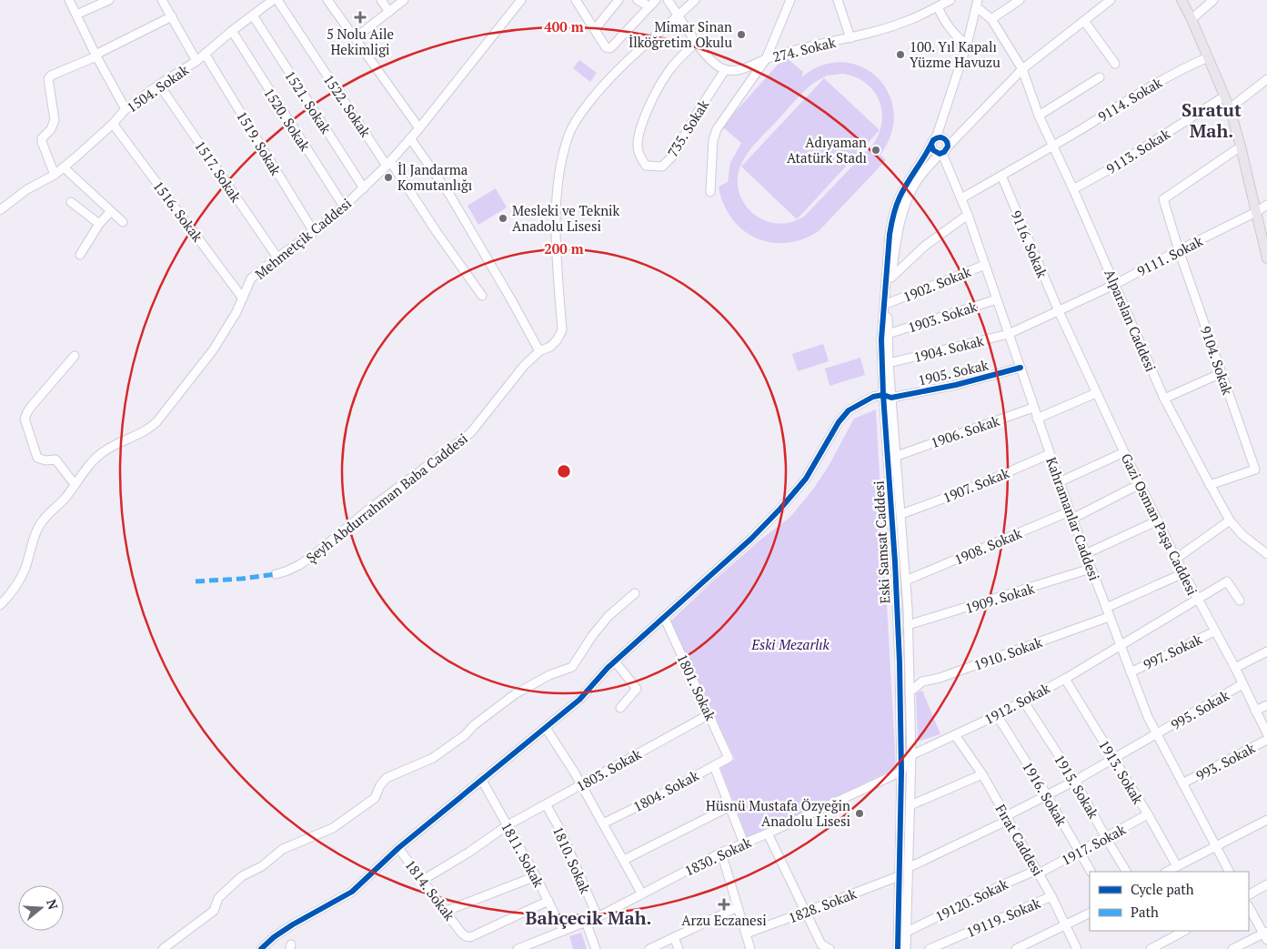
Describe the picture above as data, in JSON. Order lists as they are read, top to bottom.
{
  "streets": {
    "street": [
      "274. Sokak",
      "1504. Sokak",
      "9114. Sokak",
      "1521. Sokak",
      "1522. Sokak",
      "1520. Sokak",
      "735. Sokak",
      "1519. Sokak",
      "9113. Sokak",
      "1517. Sokak",
      "1516. Sokak",
      "Mehmetçik Caddesi",
      "9116. Sokak",
      "9111. Sokak",
      "1902. Sokak",
      "1903. Sokak",
      "Alparslan Caddesi",
      "1904. Sokak",
      "9104. Sokak",
      "1905. Sokak",
      "1906. Sokak",
      "1907. Sokak",
      "Şeyh Abdurrahman Baba Caddesi",
      "Kahramanlar Caddesi",
      "Gazi Osman Paşa Caddesi",
      "Eski Samsat Caddesi",
      "1908. Sokak",
      "1909. Sokak",
      "997. Sokak",
      "1910. Sokak",
      "1801. Sokak",
      "1912. Sokak",
      "995. Sokak",
      "993. Sokak",
      "1803. Sokak",
      "1913. Sokak",
      "1915. Sokak",
      "1804. Sokak",
      "1916. Sokak",
      "Fırat Caddesi",
      "1917. Sokak",
      "1811. Sokak",
      "1830. Sokak",
      "1810. Sokak",
      "1814. Sokak",
      "19120. Sokak",
      "1828. Sokak",
      "19119. Sokak"
    ]
  },
  "crossings": [
    ["274. Sokak", "735. Sokak"],
    ["1504. Sokak", "1521. Sokak"],
    ["1504. Sokak", "1520. Sokak"],
    ["1504. Sokak", "1519. Sokak"],
    ["1504. Sokak", "1517. Sokak"],
    ["1504. Sokak", "1516. Sokak"],
    ["9114. Sokak", "9116. Sokak"],
    ["9114. Sokak", "Alparslan Caddesi"],
    ["9114. Sokak", "Kahramanlar Caddesi"],
    ["1521. Sokak", "Mehmetçik Caddesi"],
    ["1522. Sokak", "Mehmetçik Caddesi"],
    ["1520. Sokak", "Mehmetçik Caddesi"],
    ["1519. Sokak", "Mehmetçik Caddesi"],
    ["9113. Sokak", "Alparslan Caddesi"],
    ["1517. Sokak", "Mehmetçik Caddesi"],
    ["1516. Sokak", "Mehmetçik Caddesi"],
    ["9116. Sokak", "9111. Sokak"],
    ["9116. Sokak", "Gazi Osman Paşa Caddesi"],
    ["9111. Sokak", "Alparslan Caddesi"],
    ["9111. Sokak", "1904. Sokak"],
    ["9111. Sokak", "9104. Sokak"],
    ["9111. Sokak", "Kahramanlar Caddesi"],
    ["9111. Sokak", "Gazi Osman Paşa Caddesi"],
    ["1902. Sokak", "Kahramanlar Caddesi"],
    ["1902. Sokak", "Eski Samsat Caddesi"],
    ["1903. Sokak", "Kahramanlar Caddesi"],
    ["1903. Sokak", "Eski Samsat Caddesi"],
    ["Alparslan Caddesi", "9104. Sokak"],
    ["Alparslan Caddesi", "Eski Samsat Caddesi"],
    ["1904. Sokak", "Kahramanlar Caddesi"],
    ["1904. Sokak", "Eski Samsat Caddesi"],
    ["1905. Sokak", "Kahramanlar Caddesi"],
    ["1905. Sokak", "Eski Samsat Caddesi"],
    ["1905. Sokak", "1801. Sokak"],
    ["1905. Sokak", "1811. Sokak"],
    ["1905. Sokak", "1814. Sokak"],
    ["1906. Sokak", "Kahramanlar Caddesi"],
    ["1906. Sokak", "Eski Samsat Caddesi"],
    ["1907. Sokak", "Kahramanlar Caddesi"],
    ["1907. Sokak", "Eski Samsat Caddesi"],
    ["Kahramanlar Caddesi", "Eski Samsat Caddesi"],
    ["Kahramanlar Caddesi", "1908. Sokak"],
    ["Kahramanlar Caddesi", "1909. Sokak"],
    ["Kahramanlar Caddesi", "997. Sokak"],
    ["Kahramanlar Caddesi", "1910. Sokak"],
    ["Kahramanlar Caddesi", "1912. Sokak"],
    ["Kahramanlar Caddesi", "995. Sokak"],
    ["Kahramanlar Caddesi", "993. Sokak"],
    ["Gazi Osman Paşa Caddesi", "1908. Sokak"],
    ["Gazi Osman Paşa Caddesi", "997. Sokak"],
    ["Gazi Osman Paşa Caddesi", "1912. Sokak"],
    ["Gazi Osman Paşa Caddesi", "995. Sokak"],
    ["Eski Samsat Caddesi", "1908. Sokak"],
    ["Eski Samsat Caddesi", "1909. Sokak"],
    ["Eski Samsat Caddesi", "1910. Sokak"],
    ["Eski Samsat Caddesi", "1912. Sokak"],
    ["Eski Samsat Caddesi", "995. Sokak"],
    ["Eski Samsat Caddesi", "1830. Sokak"],
    ["Eski Samsat Caddesi", "19120. Sokak"],
    ["Eski Samsat Caddesi", "1828. Sokak"],
    ["1801. Sokak", "1803. Sokak"],
    ["1801. Sokak", "1804. Sokak"],
    ["1912. Sokak", "1913. Sokak"],
    ["1912. Sokak", "1915. Sokak"],
    ["1912. Sokak", "1916. Sokak"],
    ["1912. Sokak", "Fırat Caddesi"],
    ["995. Sokak", "1913. Sokak"],
    ["995. Sokak", "1915. Sokak"],
    ["995. Sokak", "1916. Sokak"],
    ["995. Sokak", "Fırat Caddesi"],
    ["1803. Sokak", "1811. Sokak"],
    ["1803. Sokak", "1810. Sokak"],
    ["1803. Sokak", "1814. Sokak"],
    ["1913. Sokak", "1917. Sokak"],
    ["1915. Sokak", "1917. Sokak"],
    ["1916. Sokak", "1917. Sokak"],
    ["Fırat Caddesi", "1917. Sokak"],
    ["Fırat Caddesi", "19120. Sokak"],
    ["Fırat Caddesi", "19119. Sokak"],
    ["1917. Sokak", "19120. Sokak"],
    ["1811. Sokak", "1830. Sokak"],
    ["1811. Sokak", "1814. Sokak"],
    ["1830. Sokak", "1810. Sokak"]
  ],
  "districts": ["Sıratut Mah.", "Bahçecik Mah."],
  "parks": ["Eski Mezarlık"],
  "places": {
    "health": ["5 Nolu Aile Hekimligi", "Arzu Eczanesi"],
    "other": [
      "Mimar Sinan İlköğretim Okulu",
      "100. Yıl Kapalı Yüzme Havuzu",
      "Adıyaman Atatürk Stadı",
      "İl Jandarma Komutanlığı",
      "Mesleki ve Teknik Anadolu Lisesi",
      "Hüsnü Mustafa Özyeğin Anadolu Lisesi"
    ]
  },
  "legend": ["Cycle path", "Path"],
  "north": "right",
  "rings": ["400 m", "200 m"]
}
